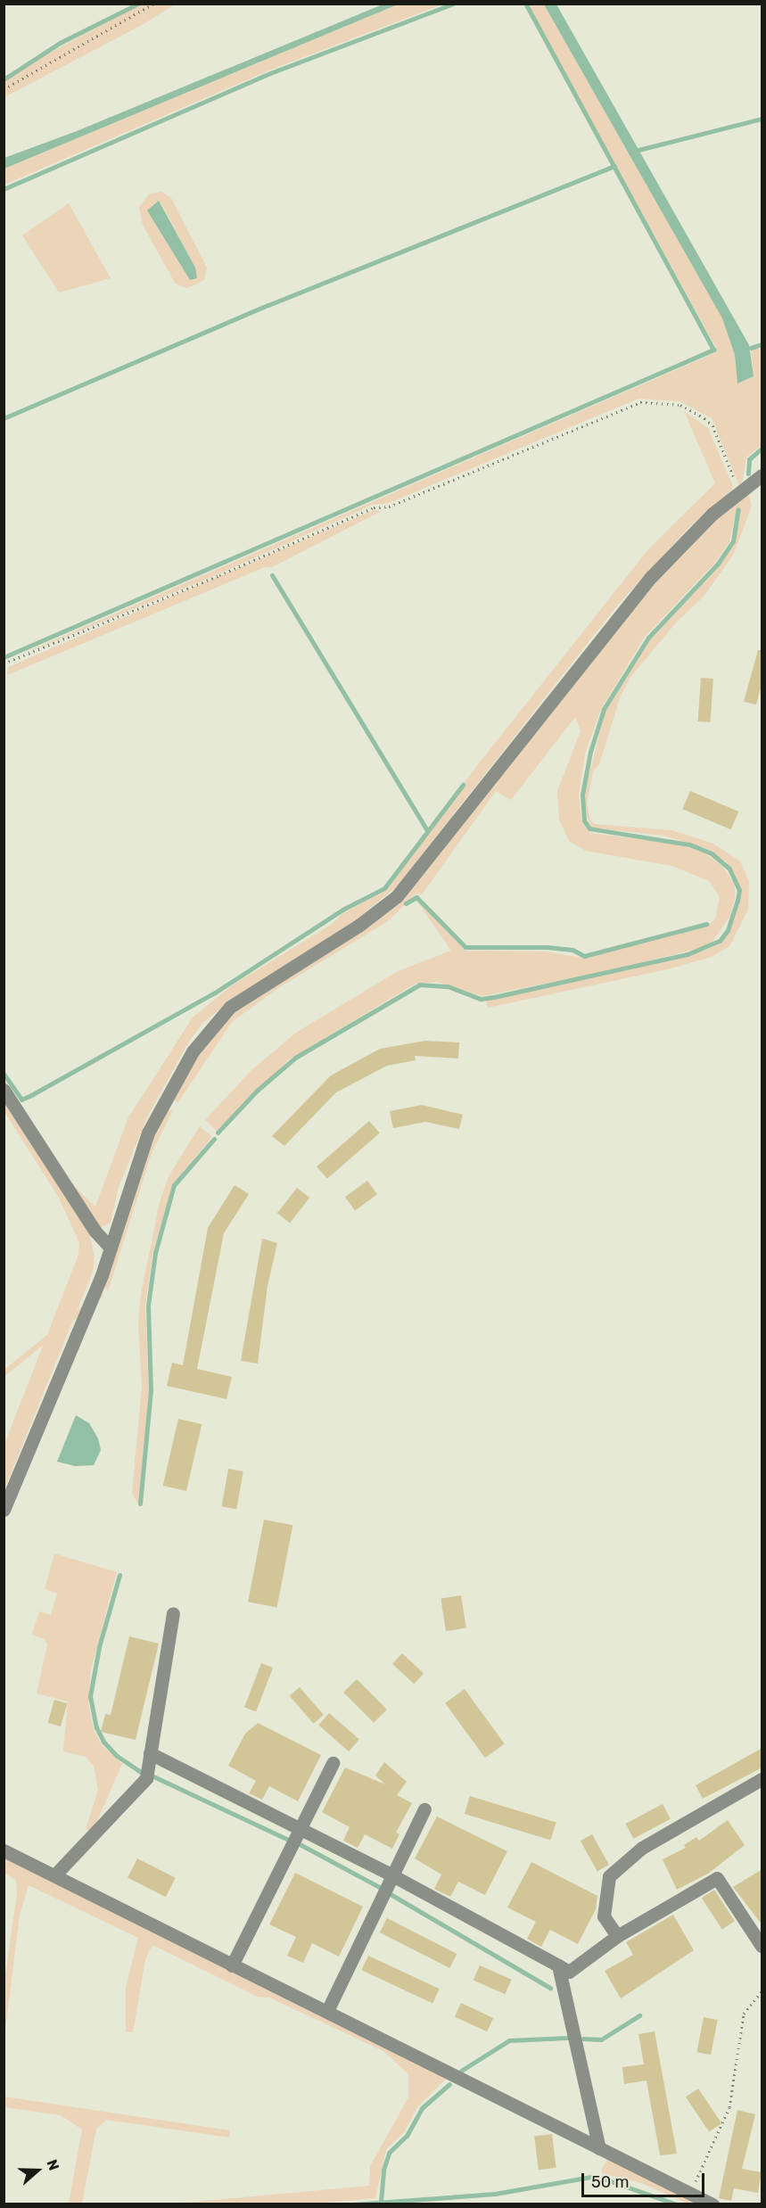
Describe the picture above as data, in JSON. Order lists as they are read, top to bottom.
{
  "scale_bar": "50 m",
  "north": "right"
}
